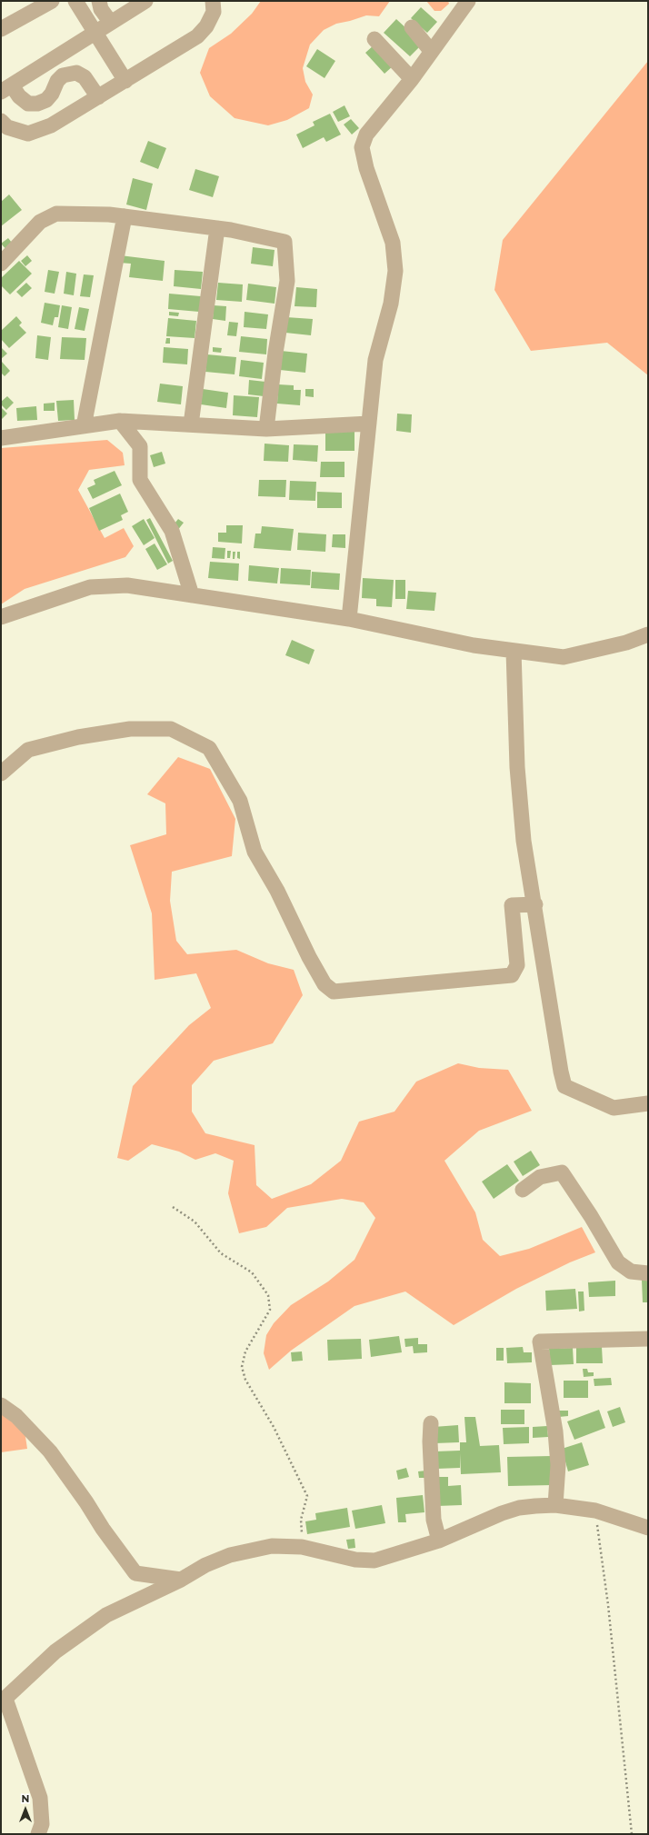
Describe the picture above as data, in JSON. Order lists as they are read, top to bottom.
{
  "north": "top"
}
